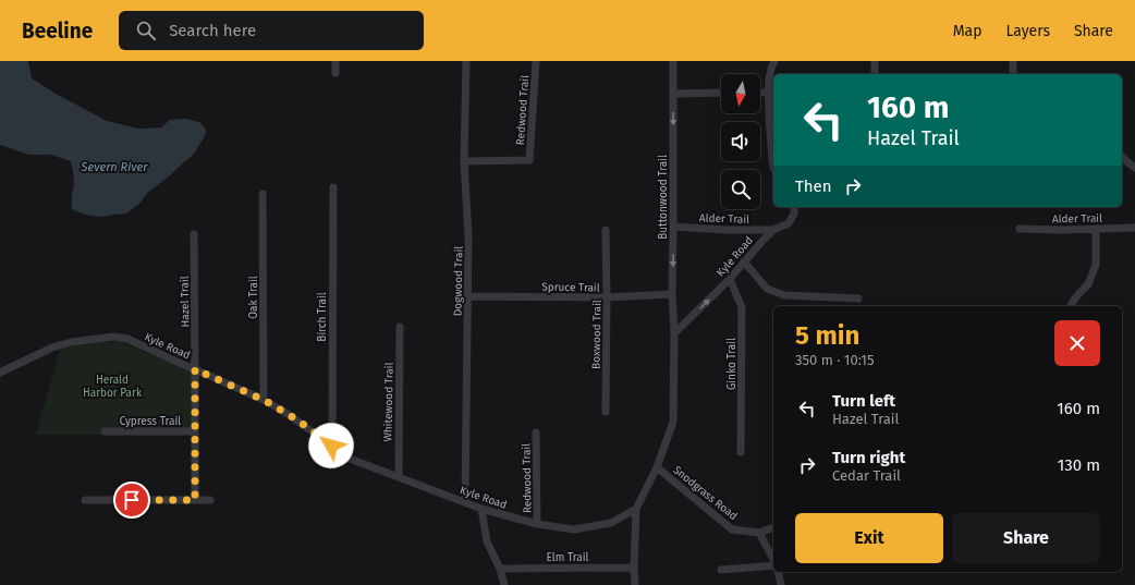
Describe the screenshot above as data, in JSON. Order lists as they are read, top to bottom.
{
  "streets": {
    "street": [
      "Redwood Trail",
      "Buttonwood Trail",
      "Alder Trail",
      "Kyle Road",
      "Dogwood Trail",
      "Spruce Trail",
      "Oak Trail",
      "Hazel Trail",
      "Birch Trail",
      "Boxwood Trail",
      "Ginko Trail",
      "Whitewood Trail",
      "Cypress Trail",
      "Snodgrass Road",
      "Elm Trail"
    ]
  },
  "crossings": [
    ["Redwood Trail", "Kyle Road"],
    ["Redwood Trail", "Dogwood Trail"],
    ["Buttonwood Trail", "Alder Trail"],
    ["Buttonwood Trail", "Kyle Road"],
    ["Buttonwood Trail", "Spruce Trail"],
    ["Alder Trail", "Kyle Road"],
    ["Kyle Road", "Dogwood Trail"],
    ["Kyle Road", "Oak Trail"],
    ["Kyle Road", "Hazel Trail"],
    ["Kyle Road", "Birch Trail"],
    ["Kyle Road", "Ginko Trail"],
    ["Kyle Road", "Whitewood Trail"],
    ["Dogwood Trail", "Spruce Trail"],
    ["Spruce Trail", "Boxwood Trail"],
    ["Hazel Trail", "Cypress Trail"]
  ],
  "one_way": ["Buttonwood Trail"],
  "water": ["Severn River"],
  "parks": ["Herald Harbor Park"],
  "north": "bottom",
  "page": {
    "header": "Beeline",
    "search": "Search here",
    "nav": ["Map", "Layers", "Share"],
    "turn": ["160 m", "Hazel Trail"],
    "then": "Then",
    "heading": ["5 min", "350 m · 10:15"],
    "list": [
      {
        "name": "Turn left",
        "note": "Hazel Trail",
        "value": "160 m"
      },
      {
        "name": "Turn right",
        "note": "Cedar Trail",
        "value": "130 m"
      }
    ],
    "buttons": ["Exit", "Share"]
  }
}
